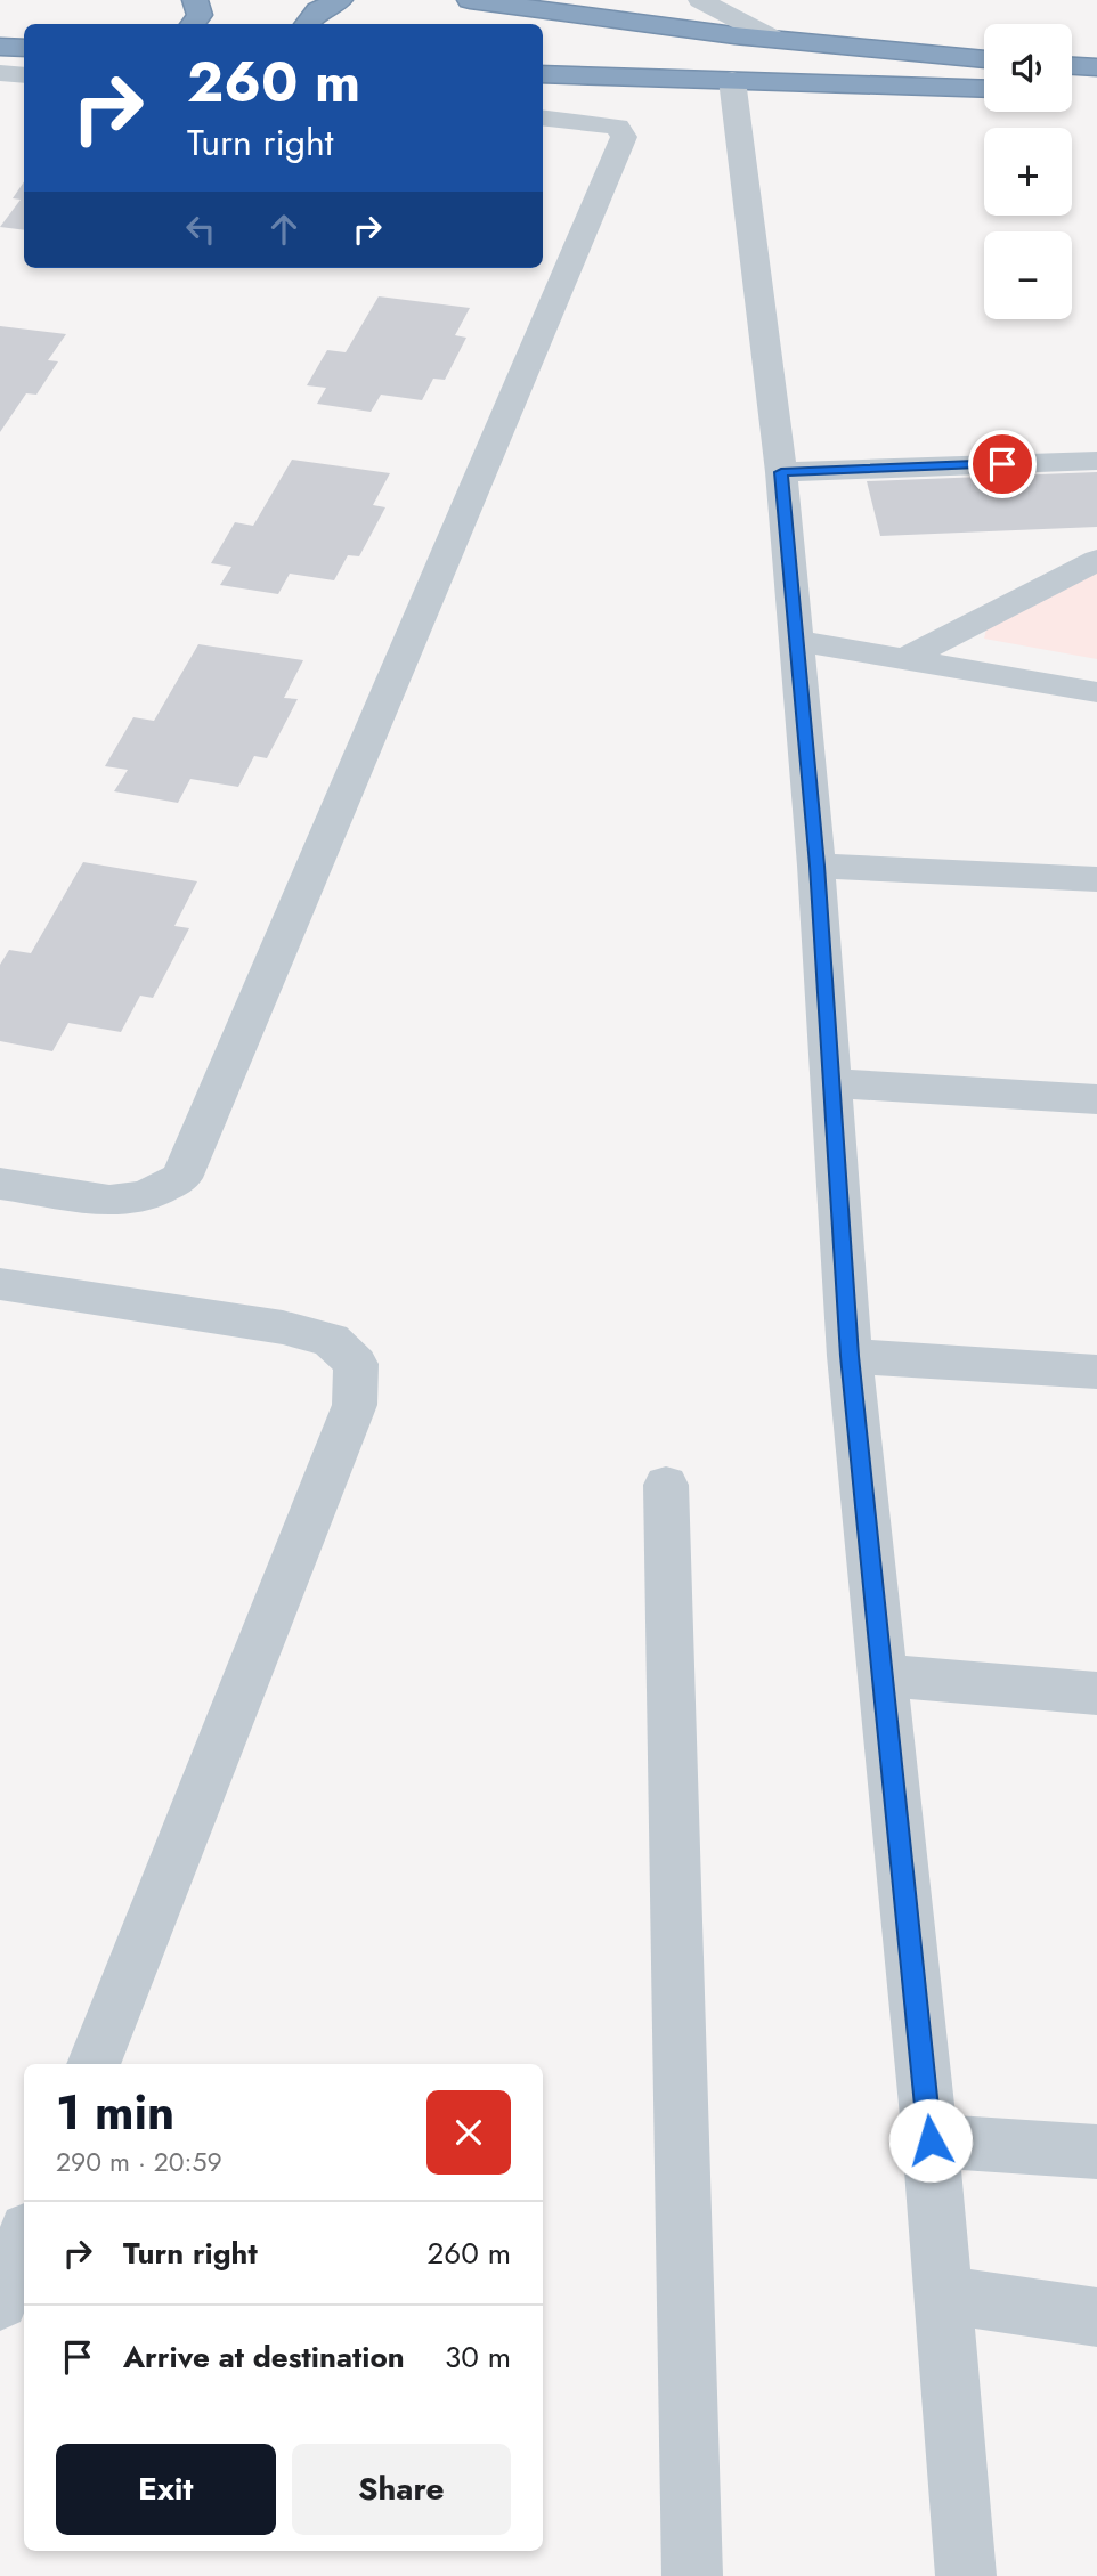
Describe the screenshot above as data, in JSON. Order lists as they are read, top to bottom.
{
  "page": {
    "map_buttons": ["+", "−"],
    "turn": ["260 m", "Turn right"],
    "heading": ["1 min", "290 m · 20:59"],
    "list": [
      {
        "name": "Turn right",
        "value": "260 m"
      },
      {
        "name": "Arrive at destination",
        "value": "30 m"
      }
    ],
    "buttons": ["Exit", "Share"]
  }
}
